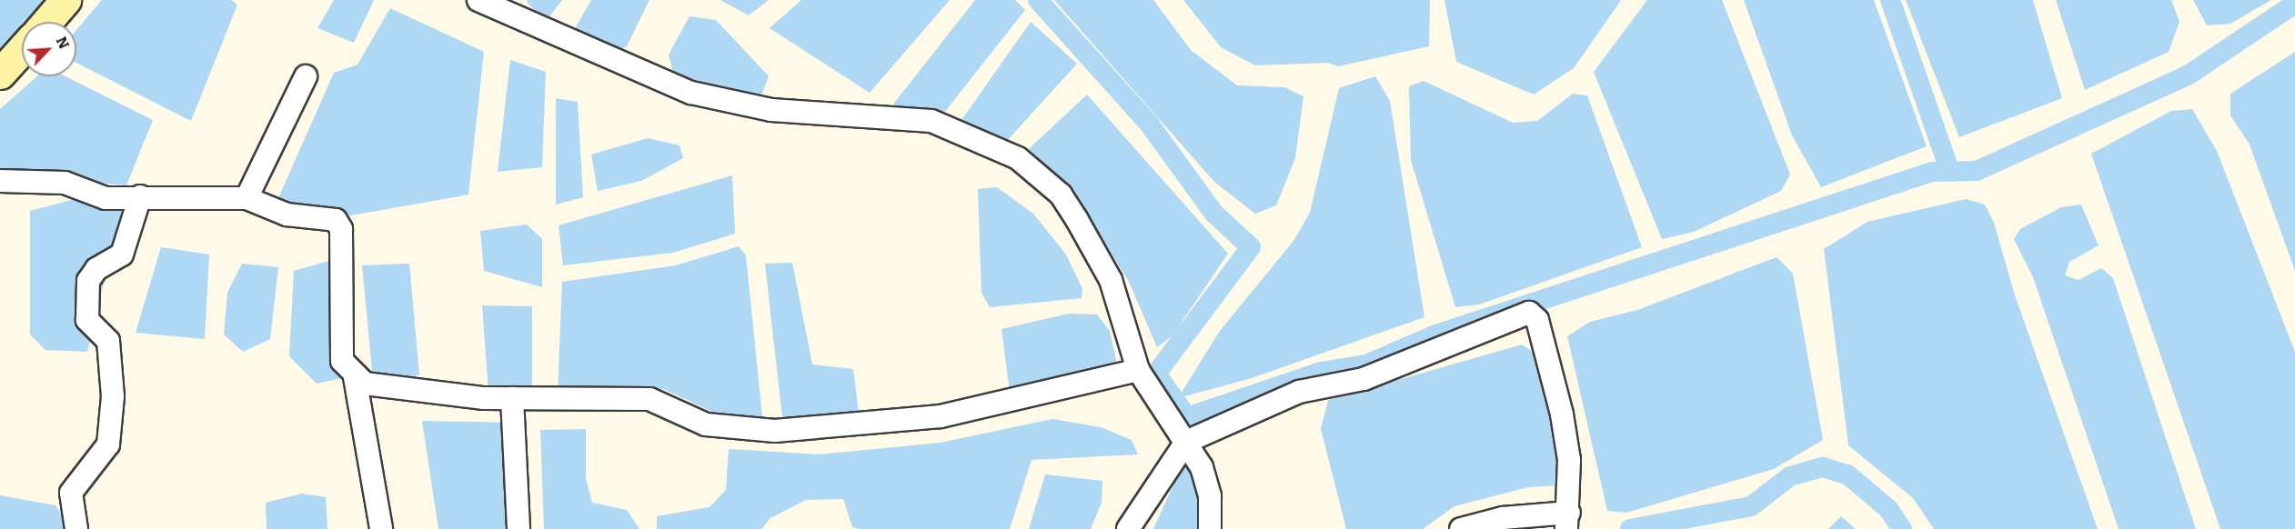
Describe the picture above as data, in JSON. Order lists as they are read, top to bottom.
{
  "north": "top right"
}
